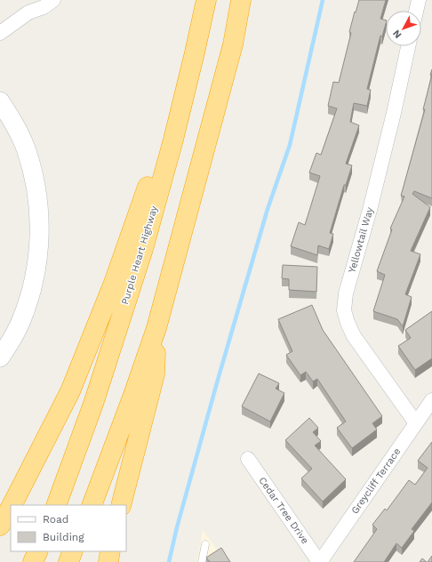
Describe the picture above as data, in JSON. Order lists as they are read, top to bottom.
{
  "streets": {
    "highway": ["Purple Heart Highway"],
    "street": ["Yellowtail Way", "Greycliff Terrace", "Cedar Tree Drive"]
  },
  "crossings": [
    ["Yellowtail Way", "Greycliff Terrace"],
    ["Greycliff Terrace", "Cedar Tree Drive"]
  ],
  "legend": ["Road", "Building"],
  "north": "bottom left"
}
